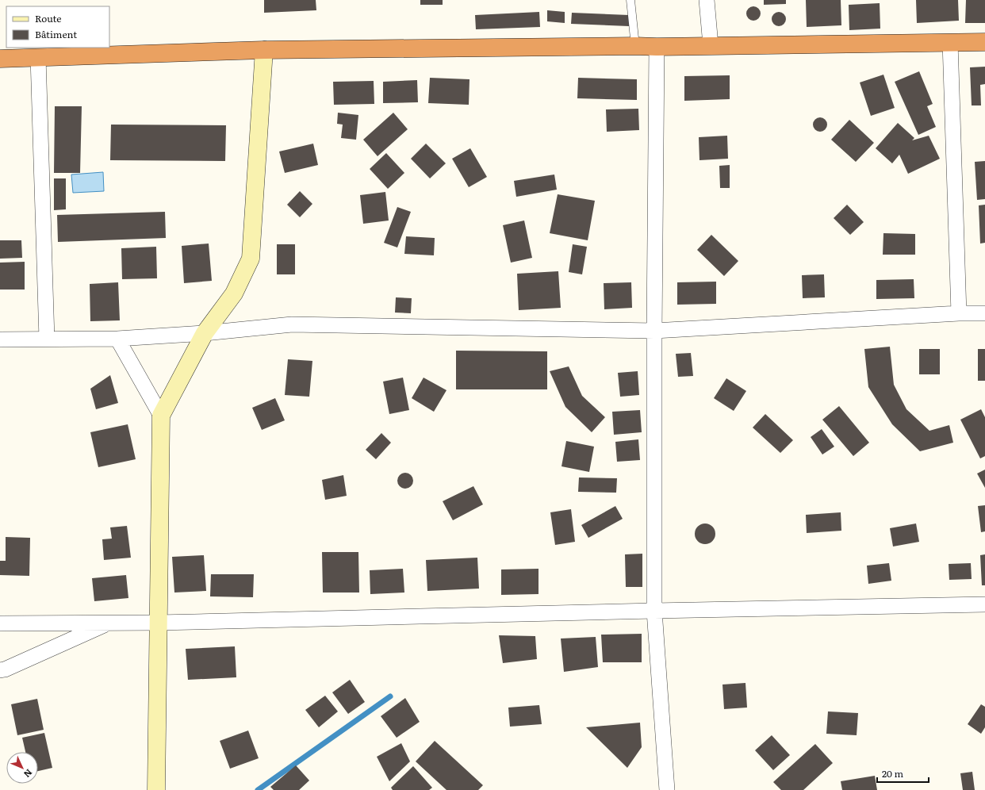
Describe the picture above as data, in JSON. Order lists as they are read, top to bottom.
{
  "legend": ["Route", "Bâtiment"],
  "scale_bar": "20 m",
  "north": "bottom right"
}
